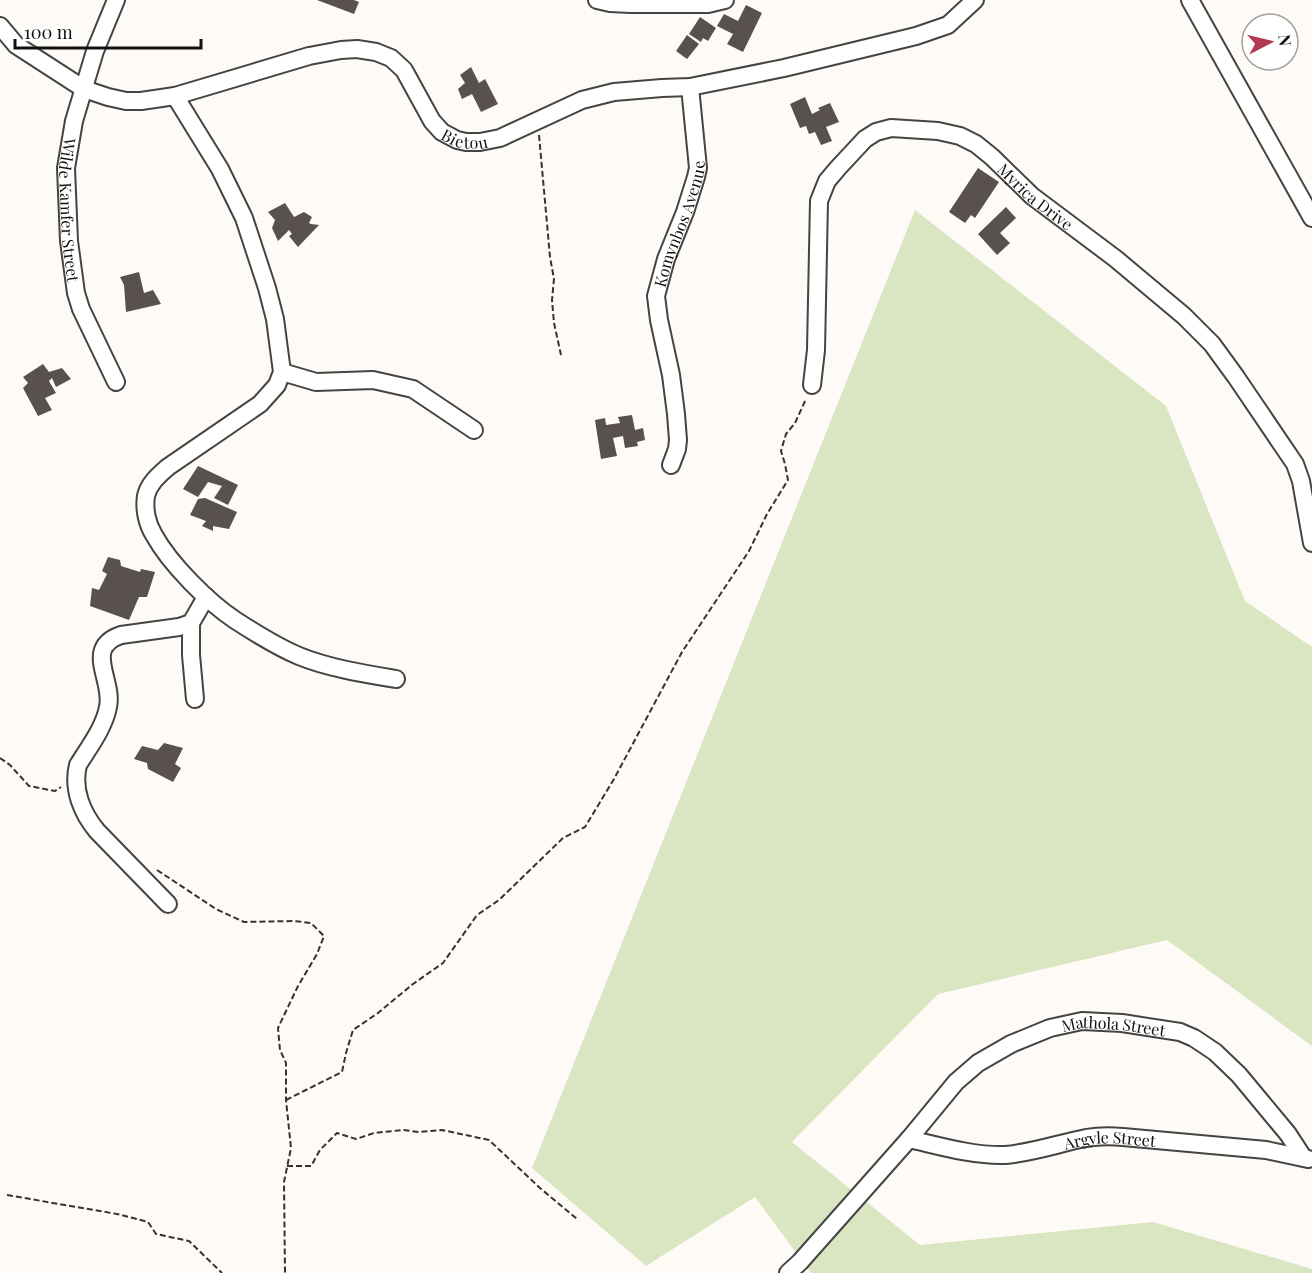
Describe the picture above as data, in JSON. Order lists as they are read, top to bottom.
{
  "streets": {
    "street": [
      "Bietou",
      "Myrica Drive",
      "Wilde Kamfer Street",
      "Komynbos Avenue",
      "Mathola Street",
      "Argyle Street"
    ]
  },
  "crossings": [
    ["Bietou", "Wilde Kamfer Street"],
    ["Bietou", "Komynbos Avenue"],
    ["Mathola Street", "Argyle Street"]
  ],
  "scale_bar": "100 m",
  "north": "right"
}
